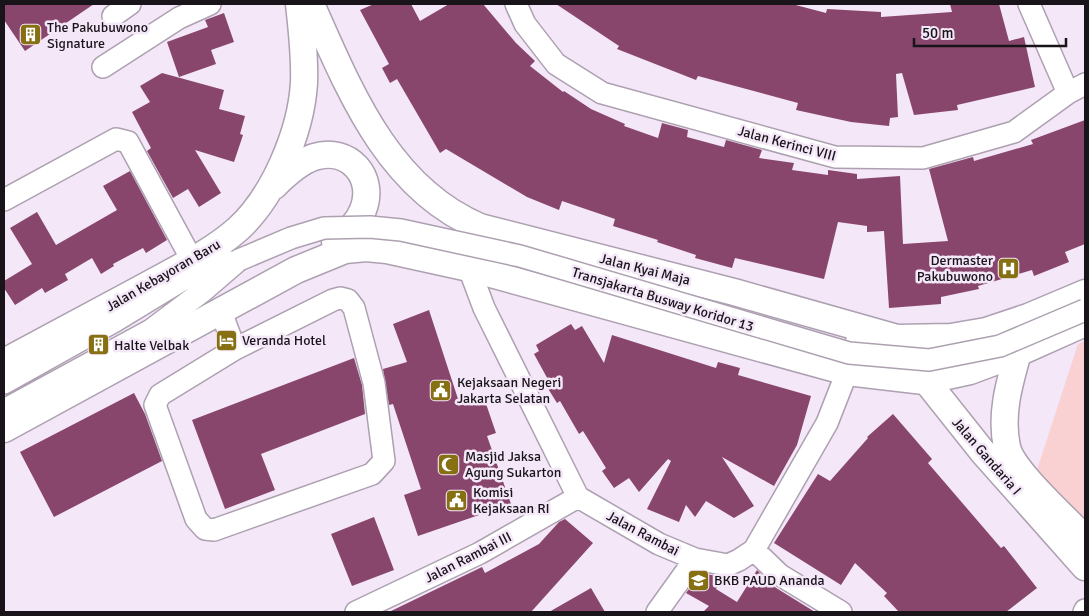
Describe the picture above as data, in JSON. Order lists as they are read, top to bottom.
{
  "streets": {
    "main road": ["Jalan Kyai Maja", "Jalan Kebayoran Baru", "Jalan Gandaria I"],
    "street": [
      "Jalan Kerinci VIII",
      "Transjakarta Busway Koridor 13",
      "Jalan Rambai",
      "Jalan Rambai III"
    ]
  },
  "crossings": [
    ["Jalan Kyai Maja", "Jalan Gandaria I"],
    ["Jalan Kyai Maja", "Jalan Rambai"],
    ["Jalan Rambai", "Jalan Rambai III"]
  ],
  "places": {
    "building": ["The Pakubuwono Signature", "Halte Velbak"],
    "hospital": ["Dermaster Pakubuwono"],
    "hotel": ["Veranda Hotel"],
    "public building": ["Kejaksaan Negeri Jakarta Selatan", "Komisi Kejaksaan RI"],
    "mosque": ["Masjid Jaksa Agung Sukarton"],
    "school or university": ["BKB PAUD Ananda"]
  },
  "scale_bar": "50 m"
}
